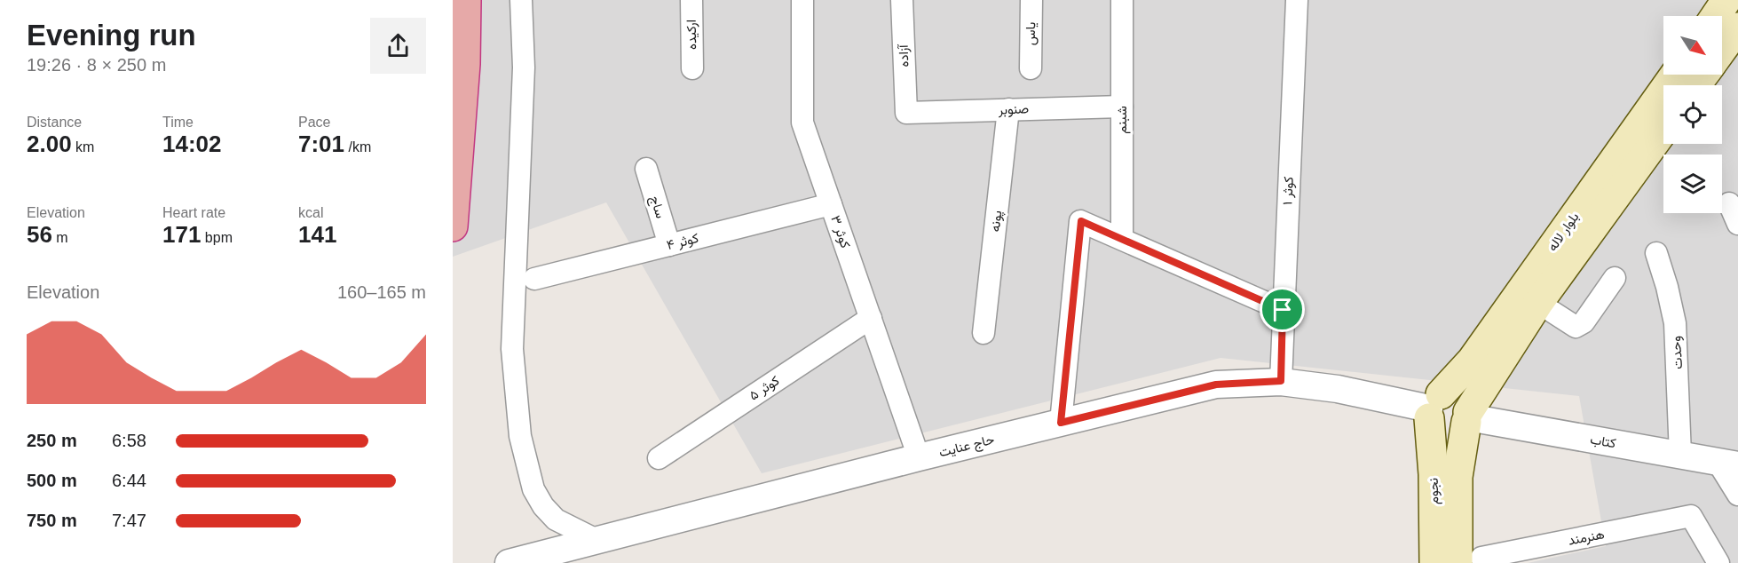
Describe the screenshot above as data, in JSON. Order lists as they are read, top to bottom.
{
  "streets": {
    "main road": ["بلوار لاله", "نجوم"],
    "street": [
      "یاس",
      "ارکیده",
      "آزاده",
      "صنوبر",
      "شبنم",
      "کوثر ۱",
      "ساج",
      "پونه",
      "کوثر ۳",
      "کوثر ۴",
      "وحدت",
      "کوثر ۵",
      "کتاب",
      "حاج عنایت",
      "هنرمند"
    ]
  },
  "crossings": [
    ["آزاده", "صنوبر"],
    ["صنوبر", "شبنم"],
    ["صنوبر", "پونه"],
    ["کوثر ۱", "حاج عنایت"],
    ["ساج", "کوثر ۴"],
    ["کوثر ۳", "کوثر ۴"],
    ["کوثر ۳", "کوثر ۵"],
    ["کوثر ۳", "حاج عنایت"],
    ["بلوار لاله", "کتاب"],
    ["بلوار لاله", "حاج عنایت"],
    ["بلوار لاله", "نجوم"],
    ["وحدت", "کتاب"],
    ["کتاب", "نجوم"],
    ["حاج عنایت", "نجوم"],
    ["نجوم", "هنرمند"]
  ],
  "north": "bottom right",
  "page": {
    "heading": ["Evening run", "19:26 · 8 × 250 m"],
    "stats": [
      ["Distance", "2.00 km"],
      ["Time", "14:02"],
      ["Pace", "7:01 /km"],
      ["Elevation", "56 m"],
      ["Heart rate", "171 bpm"],
      ["kcal", "141"]
    ],
    "chart": ["Elevation", "160–165 m"],
    "list": [
      {
        "name": "250 m",
        "note": "6:58"
      },
      {
        "name": "500 m",
        "note": "6:44"
      },
      {
        "name": "750 m",
        "note": "7:47"
      }
    ]
  }
}
